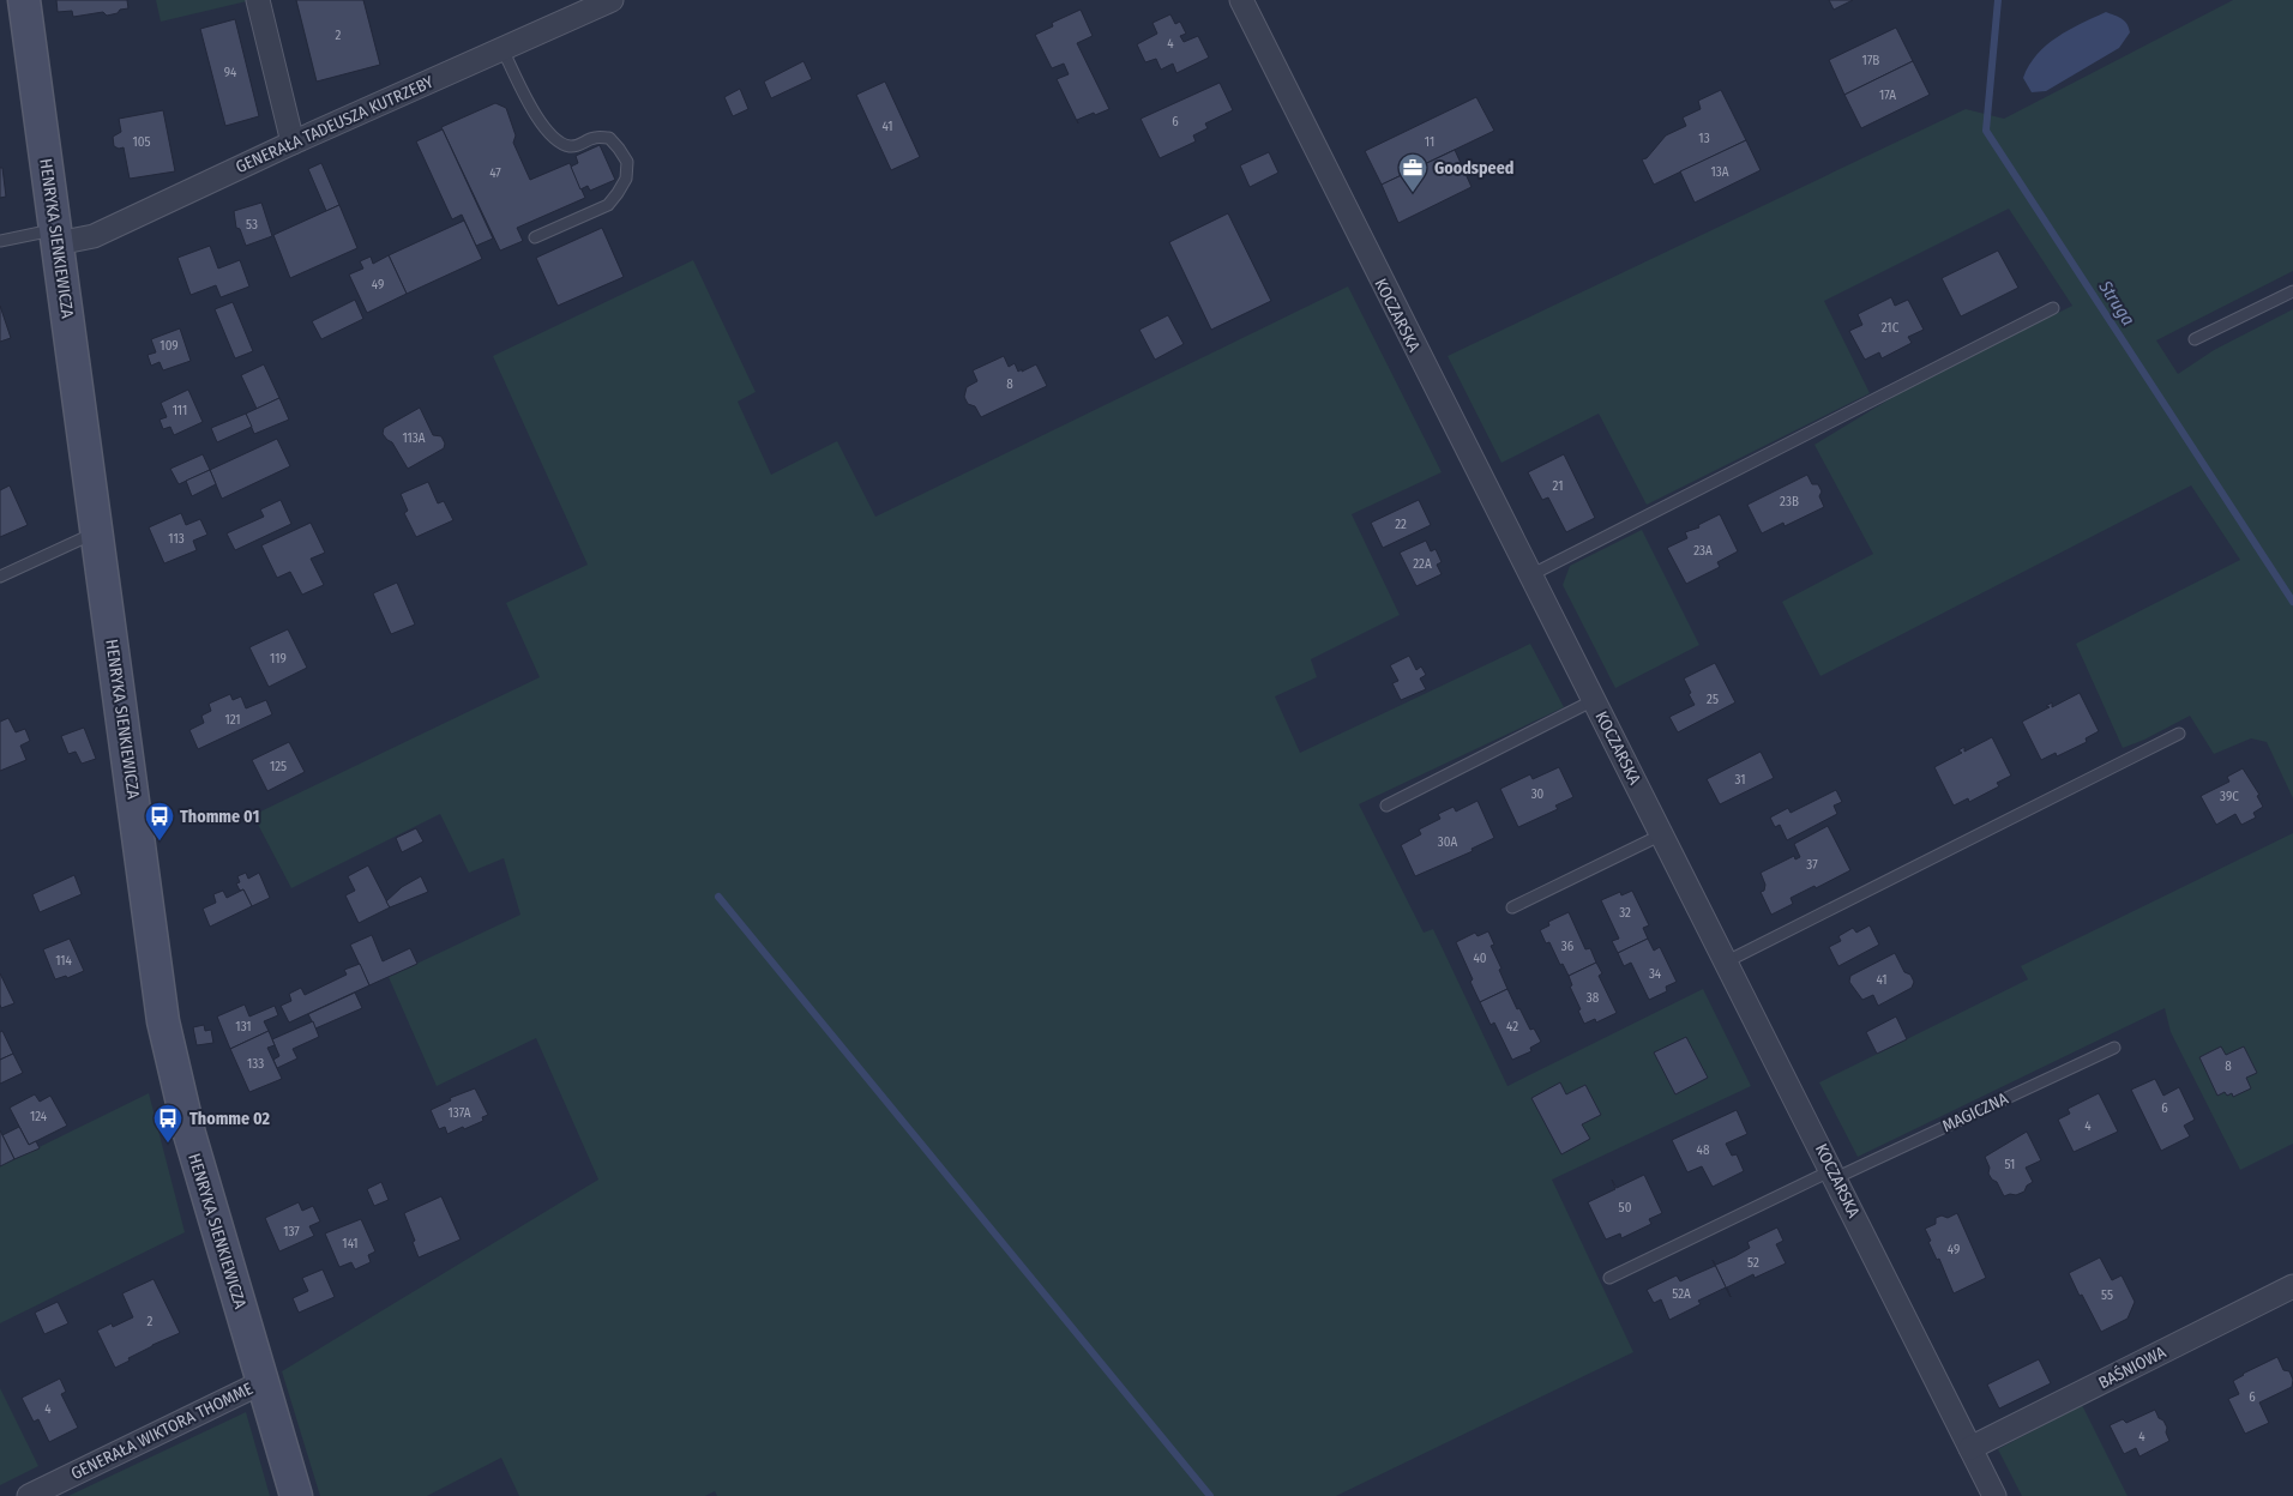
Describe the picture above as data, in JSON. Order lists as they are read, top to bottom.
{
  "streets": {
    "street": [
      "GENERAŁA TADEUSZA KUTRZEBY",
      "HENRYKA SIENKIEWICZA",
      "KOCZARSKA",
      "BAŚNIOWA",
      "GENERAŁA WIKTORA THOMME"
    ],
    "lane": ["MAGICZNA"]
  },
  "crossings": [
    ["GENERAŁA TADEUSZA KUTRZEBY", "HENRYKA SIENKIEWICZA"],
    ["HENRYKA SIENKIEWICZA", "GENERAŁA WIKTORA THOMME"],
    ["KOCZARSKA", "MAGICZNA"],
    ["KOCZARSKA", "BAŚNIOWA"]
  ],
  "water": ["Struga"],
  "places": {
    "office": ["Goodspeed"],
    "bus stop": ["Thomme 01", "Thomme 02"]
  },
  "house_numbers": [
    "2",
    "4",
    "17B",
    "94",
    "17A",
    "6",
    "41",
    "13",
    "105",
    "11",
    "13A",
    "47",
    "53",
    "49",
    "21C",
    "109",
    "8",
    "111",
    "113A",
    "21",
    "23B",
    "22",
    "113",
    "23A",
    "22A",
    "119",
    "25",
    "121",
    "125",
    "31",
    "30",
    "39C",
    "30A",
    "37",
    "32",
    "36",
    "40",
    "114",
    "34",
    "41",
    "38",
    "131",
    "42",
    "133",
    "8",
    "6",
    "137A",
    "124",
    "4",
    "48",
    "51",
    "50",
    "137",
    "141",
    "49",
    "52",
    "52A",
    "55",
    "2",
    "6",
    "4",
    "4"
  ]
}
